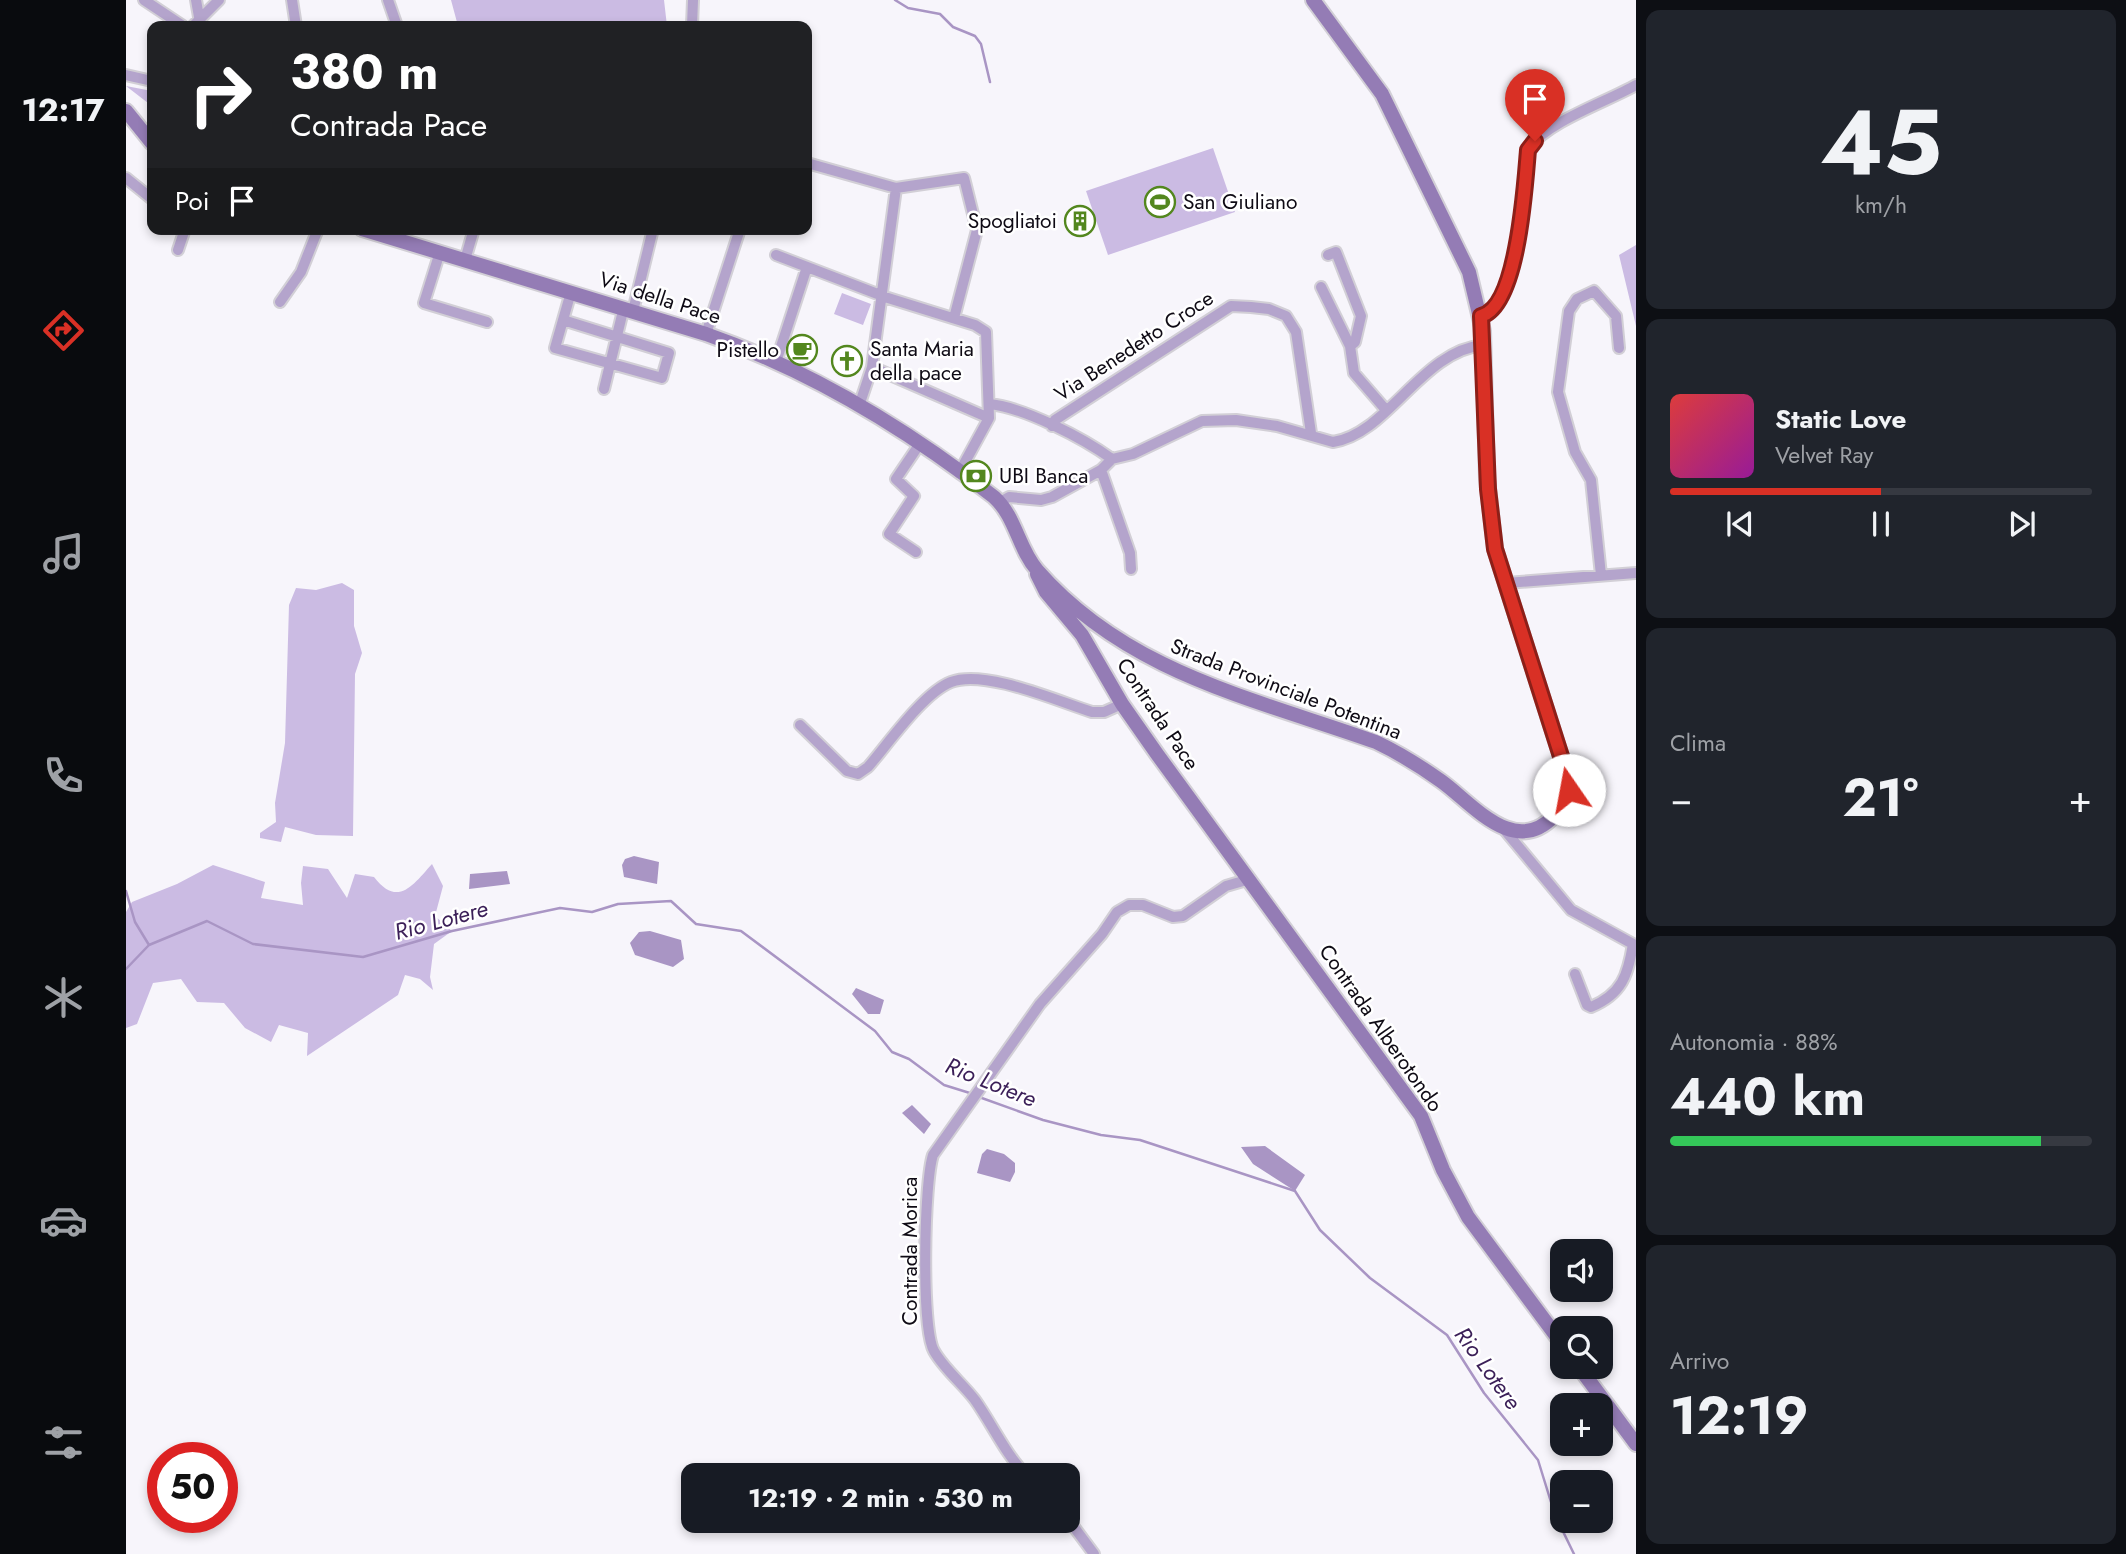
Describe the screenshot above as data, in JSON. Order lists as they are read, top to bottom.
{
  "streets": {
    "main road": [
      "Via della Pace",
      "Strada Provinciale Potentina",
      "Contrada Pace",
      "Contrada Alberotondo"
    ],
    "street": ["Via Benedetto Croce", "Contrada Morica"]
  },
  "crossings": [
    ["Via della Pace", "Strada Provinciale Potentina"],
    ["Via della Pace", "Contrada Pace"],
    ["Strada Provinciale Potentina", "Contrada Pace"],
    ["Contrada Pace", "Contrada Alberotondo"],
    ["Contrada Pace", "Contrada Morica"],
    ["Contrada Alberotondo", "Contrada Morica"]
  ],
  "water": ["Rio Lotere"],
  "places": {
    "sports": ["San Giuliano"],
    "building": ["Spogliatoi"],
    "cafe": ["Pistello"],
    "church": ["Santa Maria della pace"],
    "bank": ["UBI Banca"]
  },
  "page": {
    "tabs": "12:17",
    "tile": [
      ["45", "km/h"],
      "Clima",
      ["Autonomia · 88%", "440 km"],
      ["Arrivo", "12:19"]
    ],
    "turn": ["380 m", "Contrada Pace"],
    "then": "Poi",
    "song": ["Static Love", "Velvet Ray"],
    "heat": ["−", "21°", "+"],
    "map_buttons": ["+", "−"],
    "limit": "50",
    "trip": "12:19 · 2 min · 530 m"
  }
}
